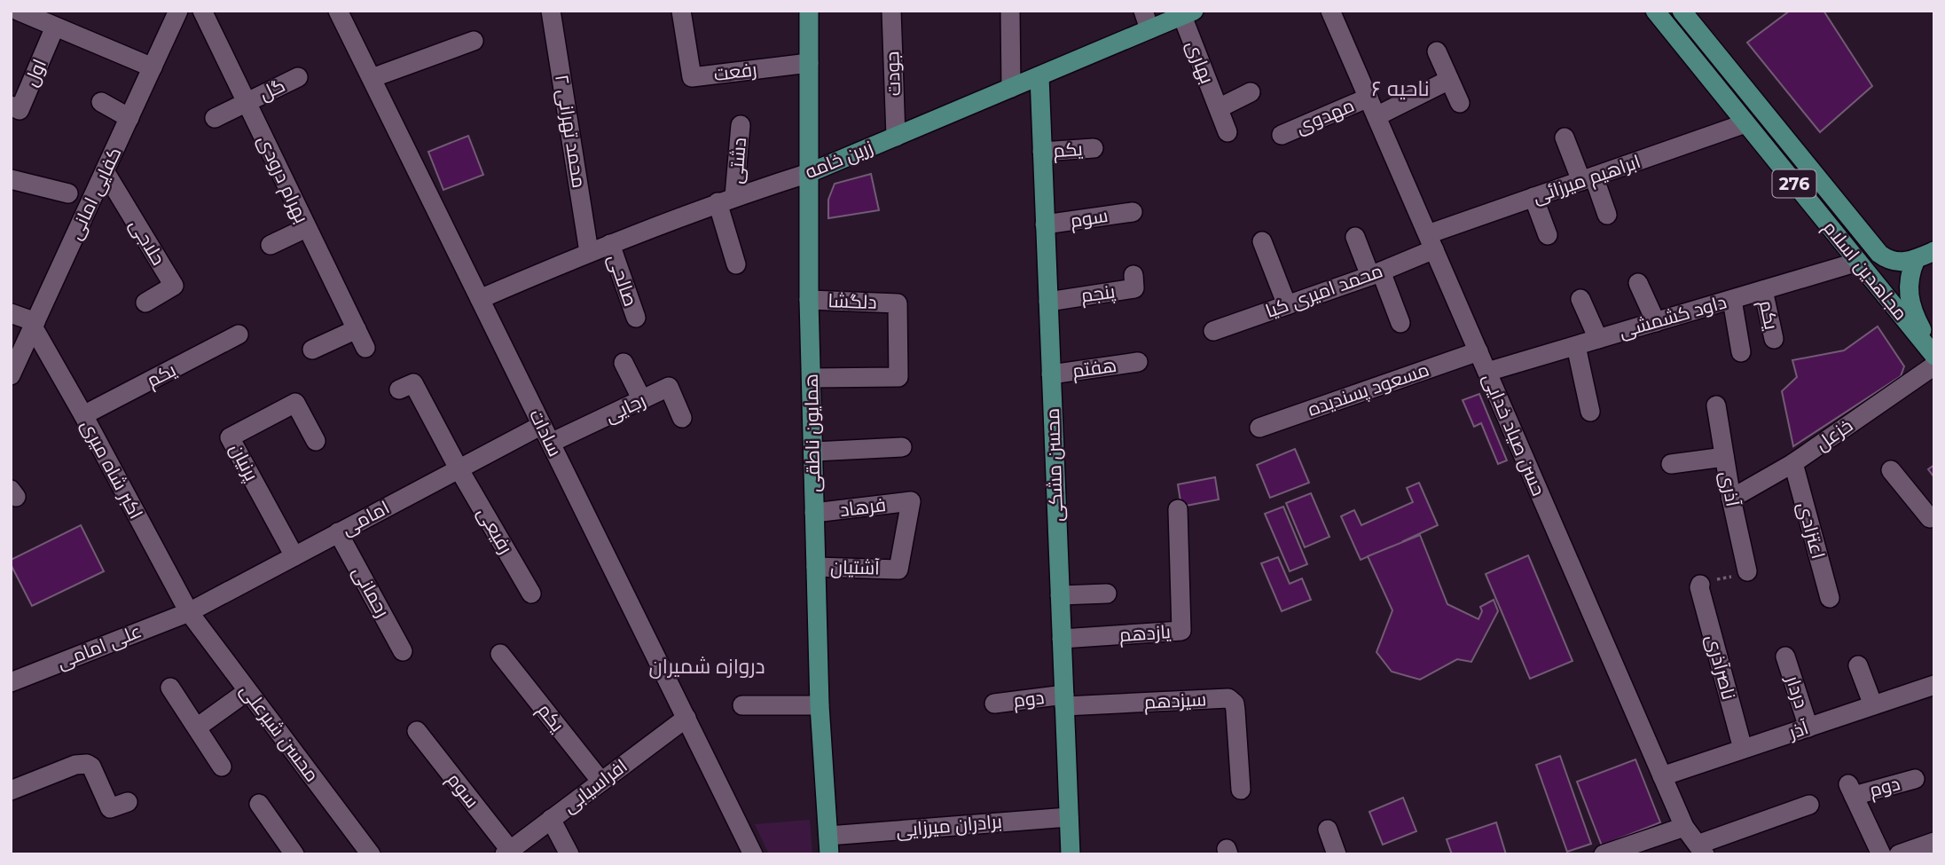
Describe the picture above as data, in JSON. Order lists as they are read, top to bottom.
{
  "streets": {
    "main road": [
      "زرین خامه",
      "276",
      "مجاهدین اسلام",
      "همایون ناطقی",
      "محسن مشکی"
    ],
    "street": [
      "بهاری",
      "رفعت",
      "اول",
      "جودت",
      "گل",
      "مهدوی",
      "محمد تهرانی ۲",
      "یکم",
      "دشتی",
      "بهرام درودی",
      "ابراهیم میرزائی",
      "کفایی امانی",
      "سوم",
      "حلاجی",
      "صالحی",
      "محمد امیری کیا",
      "پنجم",
      "دلگشا",
      "داود کشمشی",
      "هفتم",
      "مسعود پسندیده",
      "رجایی",
      "سادات",
      "حسن صیاد خدایی",
      "خزعل",
      "پرنیان",
      "اکبر شاه میری",
      "آذری",
      "فرهاد",
      "امامی",
      "رفیعی",
      "اعتزادی",
      "آشتیان",
      "رحمانی",
      "یازدهم",
      "علی امامی",
      "ناصرآذری",
      "دردار",
      "دوم",
      "سیزدهم",
      "آذر",
      "محسن شیرعلی",
      "افراسیابی",
      "برادران میرزایی"
    ]
  },
  "crossings": [
    ["بهاری", "زرین خامه"],
    ["رفعت", "همایون ناطقی"],
    ["جودت", "زرین خامه"],
    ["گل", "بهرام درودی"],
    ["مهدوی", "حسن صیاد خدایی"],
    ["محمد تهرانی ۲", "زرین خامه"],
    ["یکم", "داود کشمشی"],
    ["یکم", "محسن مشکی"],
    ["یکم", "اکبر شاه میری"],
    ["یکم", "افراسیابی"],
    ["زرین خامه", "دشتی"],
    ["زرین خامه", "صالحی"],
    ["زرین خامه", "سادات"],
    ["زرین خامه", "همایون ناطقی"],
    ["زرین خامه", "محسن مشکی"],
    ["ابراهیم میرزائی", "مجاهدین اسلام"],
    ["ابراهیم میرزائی", "محمد امیری کیا"],
    ["ابراهیم میرزائی", "حسن صیاد خدایی"],
    ["کفایی امانی", "حلاجی"],
    ["کفایی امانی", "اکبر شاه میری"],
    ["سوم", "محسن مشکی"],
    ["سوم", "افراسیابی"],
    ["مجاهدین اسلام", "داود کشمشی"],
    ["محمد امیری کیا", "حسن صیاد خدایی"],
    ["پنجم", "محسن مشکی"],
    ["دلگشا", "همایون ناطقی"],
    ["داود کشمشی", "حسن صیاد خدایی"],
    ["هفتم", "محسن مشکی"],
    ["مسعود پسندیده", "حسن صیاد خدایی"],
    ["رجایی", "سادات"],
    ["سادات", "امامی"],
    ["سادات", "افراسیابی"],
    ["همایون ناطقی", "فرهاد"],
    ["همایون ناطقی", "آشتیان"],
    ["همایون ناطقی", "برادران میرزایی"],
    ["حسن صیاد خدایی", "آذر"],
    ["خزعل", "آذری"],
    ["خزعل", "اعتزادی"],
    ["پرنیان", "امامی"],
    ["محسن مشکی", "یازدهم"],
    ["محسن مشکی", "دوم"],
    ["محسن مشکی", "سیزدهم"],
    ["محسن مشکی", "برادران میرزایی"],
    ["اکبر شاه میری", "امامی"],
    ["اکبر شاه میری", "علی امامی"],
    ["اکبر شاه میری", "محسن شیرعلی"],
    ["فرهاد", "آشتیان"],
    ["امامی", "رفیعی"],
    ["امامی", "رحمانی"],
    ["امامی", "علی امامی"],
    ["امامی", "محسن شیرعلی"],
    ["علی امامی", "محسن شیرعلی"],
    ["ناصرآذری", "آذر"],
    ["دردار", "آذر"],
    ["دوم", "سیزدهم"]
  ],
  "districts": ["ناحیه ۶", "دروازه شمیران"]
}
